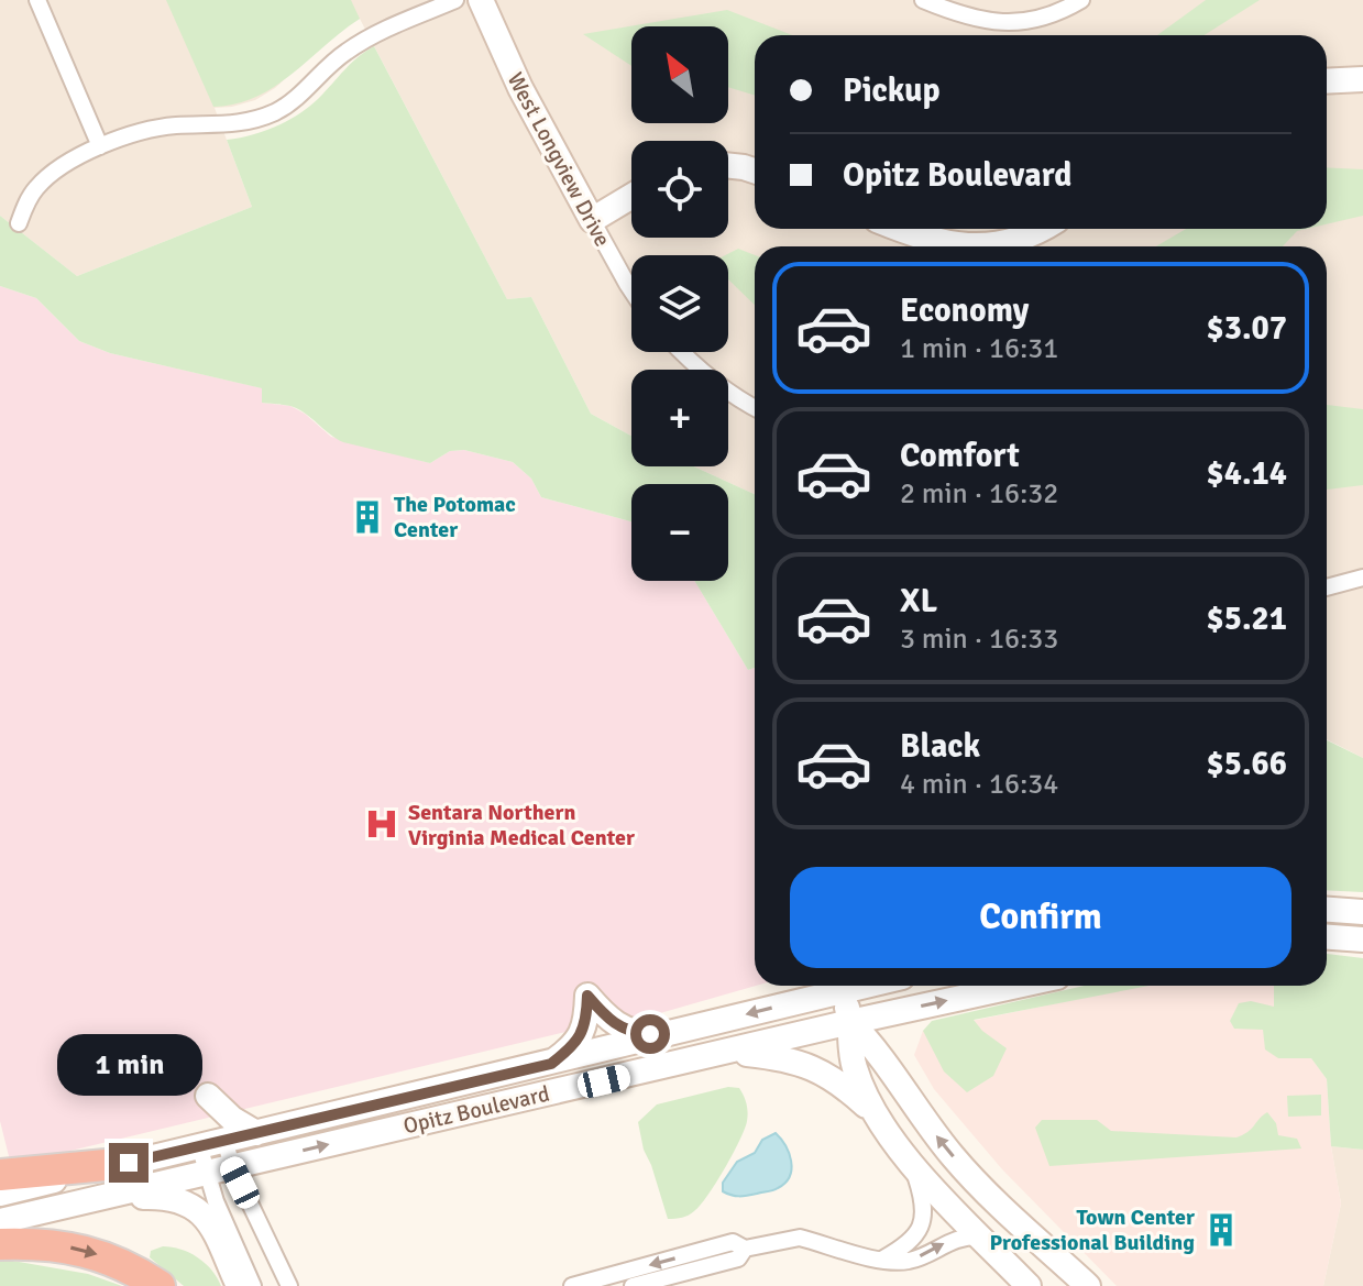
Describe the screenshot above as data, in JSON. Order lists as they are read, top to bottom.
{
  "streets": {
    "main road": ["West Longview Drive", "Opitz Boulevard"]
  },
  "places": {
    "building": ["The Potomac Center", "Town Center Professional Building"],
    "hospital": ["Sentara Northern Virginia Medical Center"]
  },
  "north": "top left",
  "page": {
    "map_buttons": ["+", "−"],
    "banner": ["Pickup", "Opitz Boulevard"],
    "list": [
      {
        "name": "Economy",
        "note": "1 min · 16:31",
        "value": "$3.07"
      },
      {
        "name": "Comfort",
        "note": "2 min · 16:32",
        "value": "$4.14"
      },
      {
        "name": "XL",
        "note": "3 min · 16:33",
        "value": "$5.21"
      },
      {
        "name": "Black",
        "note": "4 min · 16:34",
        "value": "$5.66"
      }
    ],
    "buttons": "Confirm",
    "bubble": "1 min"
  }
}
